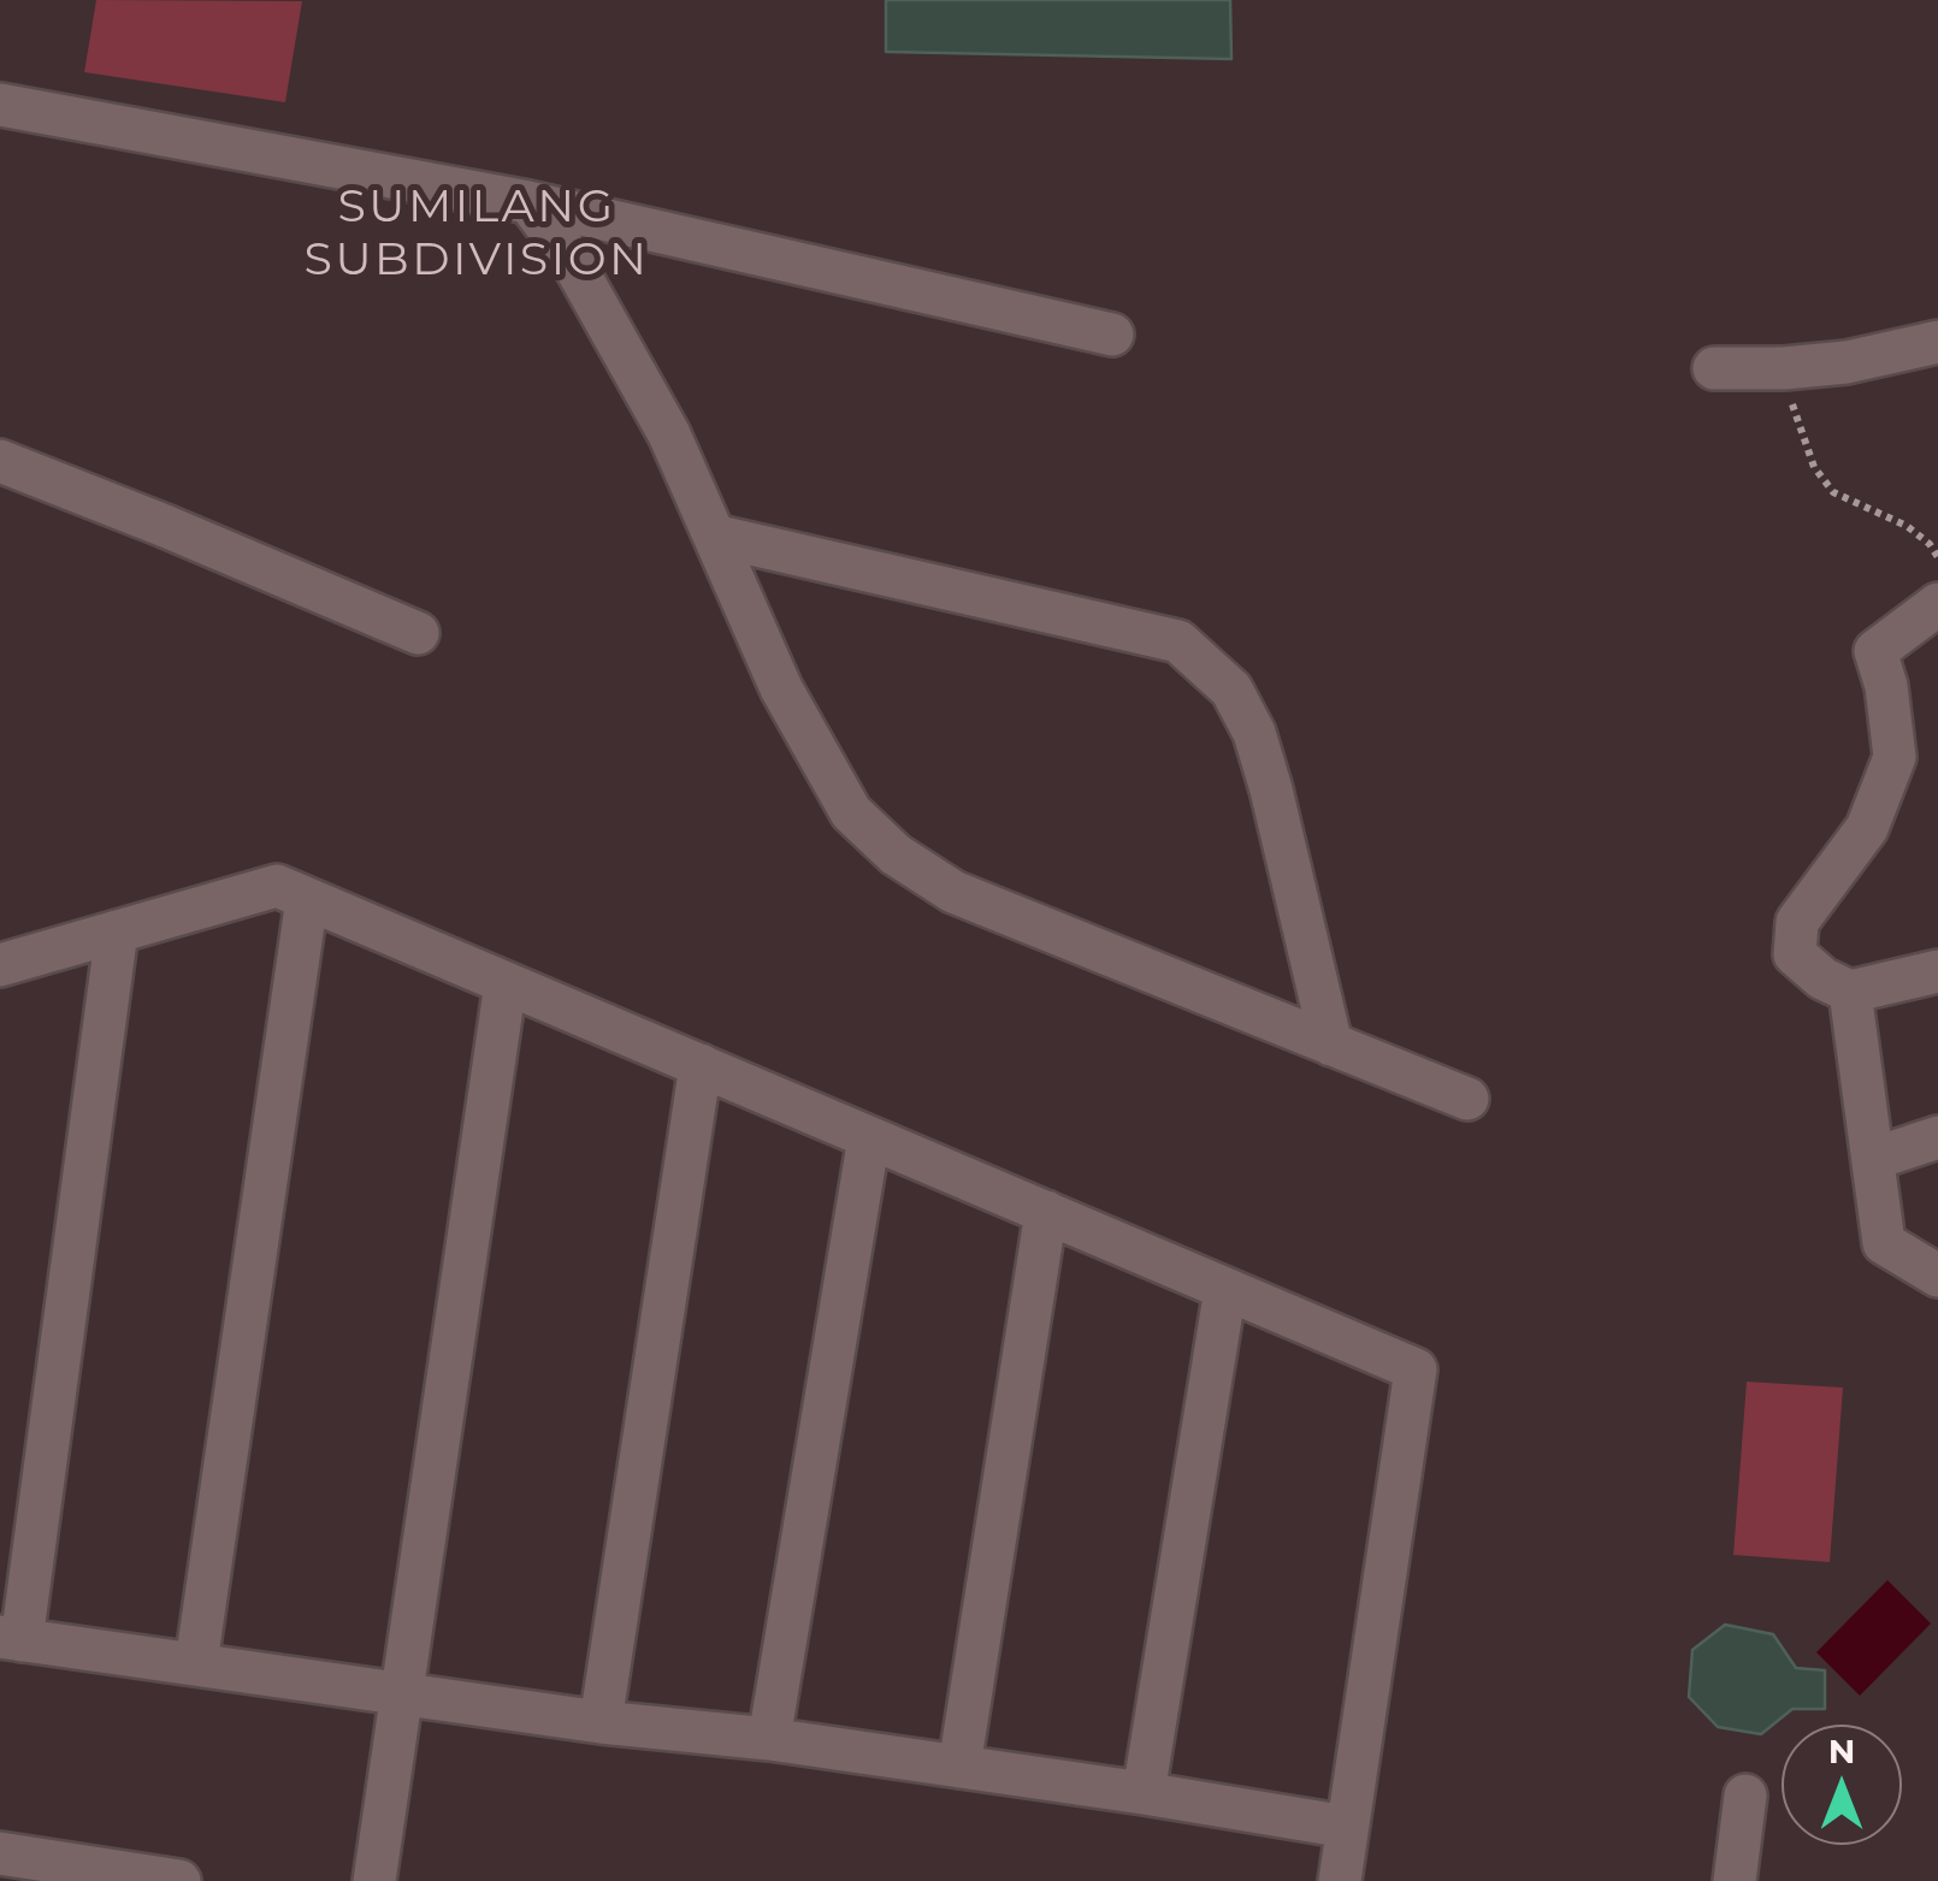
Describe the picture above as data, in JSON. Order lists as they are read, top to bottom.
{
  "districts": ["SUMILANG SUBDIVISION"],
  "north": "top"
}
